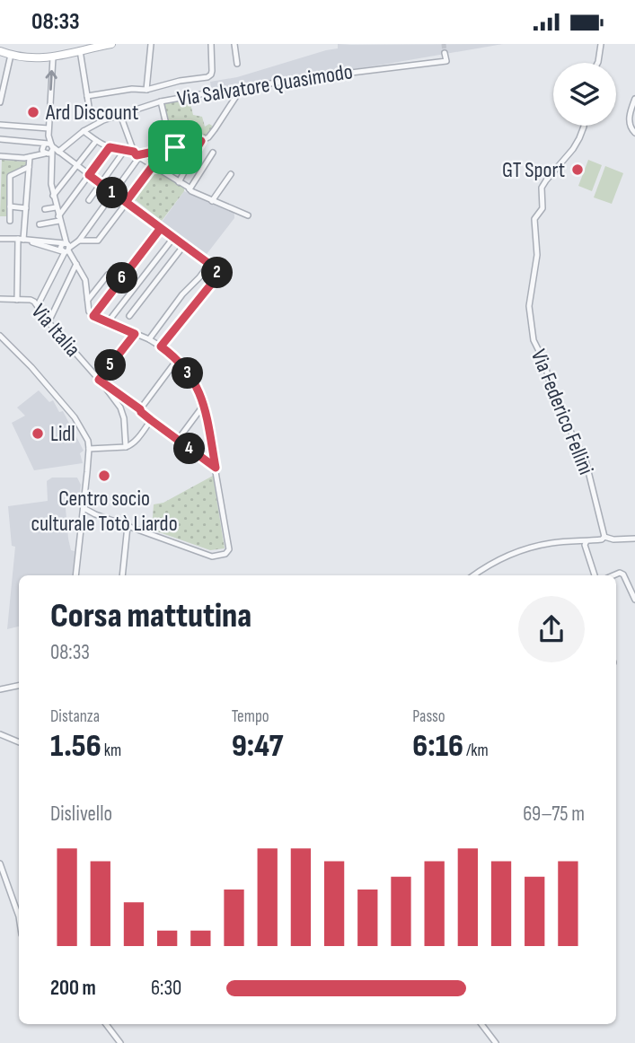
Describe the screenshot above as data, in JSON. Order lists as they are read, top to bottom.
{
  "streets": {
    "street": ["Via Salvatore Quasimodo", "Via Italia", "Via Federico Fellini"]
  },
  "places": [
    "Ard Discount",
    "GT Sport",
    "Lidl",
    "Centro socio culturale Totò Liardo"
  ],
  "page": {
    "status": "08:33",
    "pins": [
      "1",
      "2",
      "6",
      "5",
      "3",
      "4"
    ],
    "heading": ["Corsa mattutina", "08:33"],
    "stats": [
      ["Distanza", "1.56 km"],
      ["Tempo", "9:47"],
      ["Passo", "6:16 /km"]
    ],
    "chart": ["Dislivello", "69–75 m"],
    "list": [
      {
        "name": "200 m",
        "note": "6:30"
      }
    ]
  }
}
